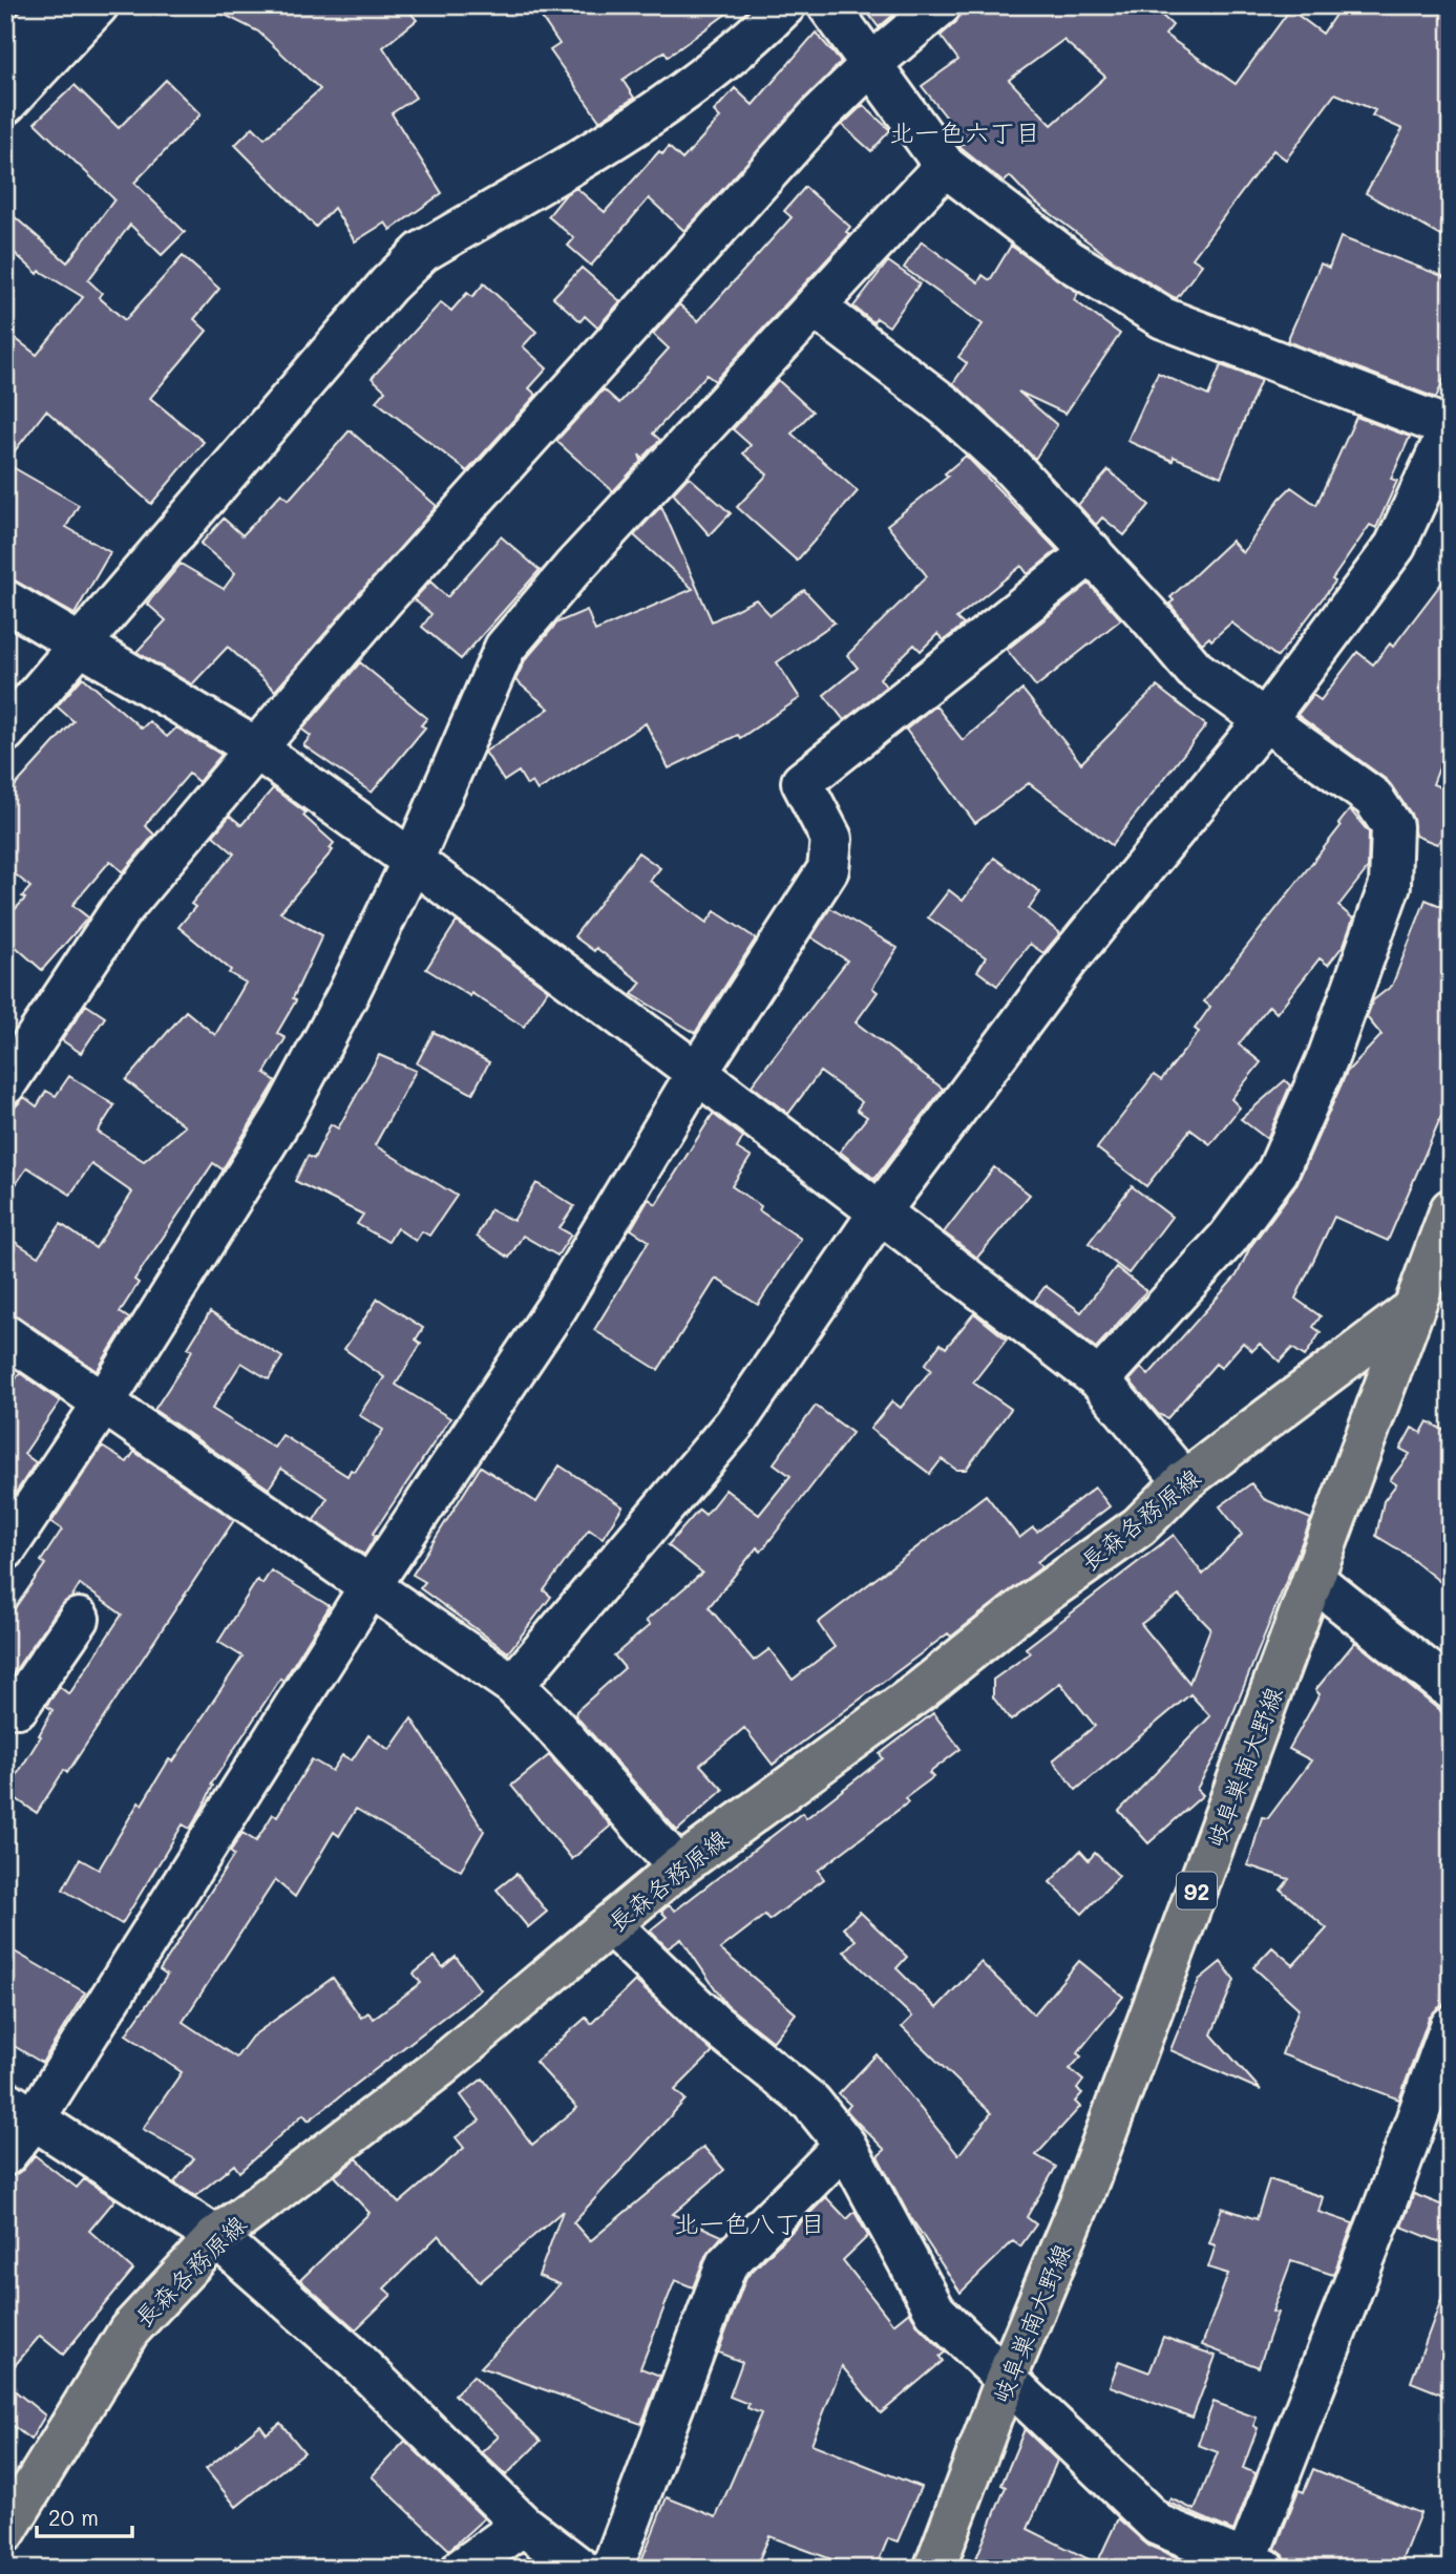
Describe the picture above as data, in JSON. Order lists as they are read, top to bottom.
{
  "streets": {
    "main road": ["長森各務原線", "岐阜巣南大野線", "92"]
  },
  "crossings": [
    ["長森各務原線", "岐阜巣南大野線"]
  ],
  "districts": ["北一色六丁目", "北一色八丁目"],
  "scale_bar": "20 m"
}
